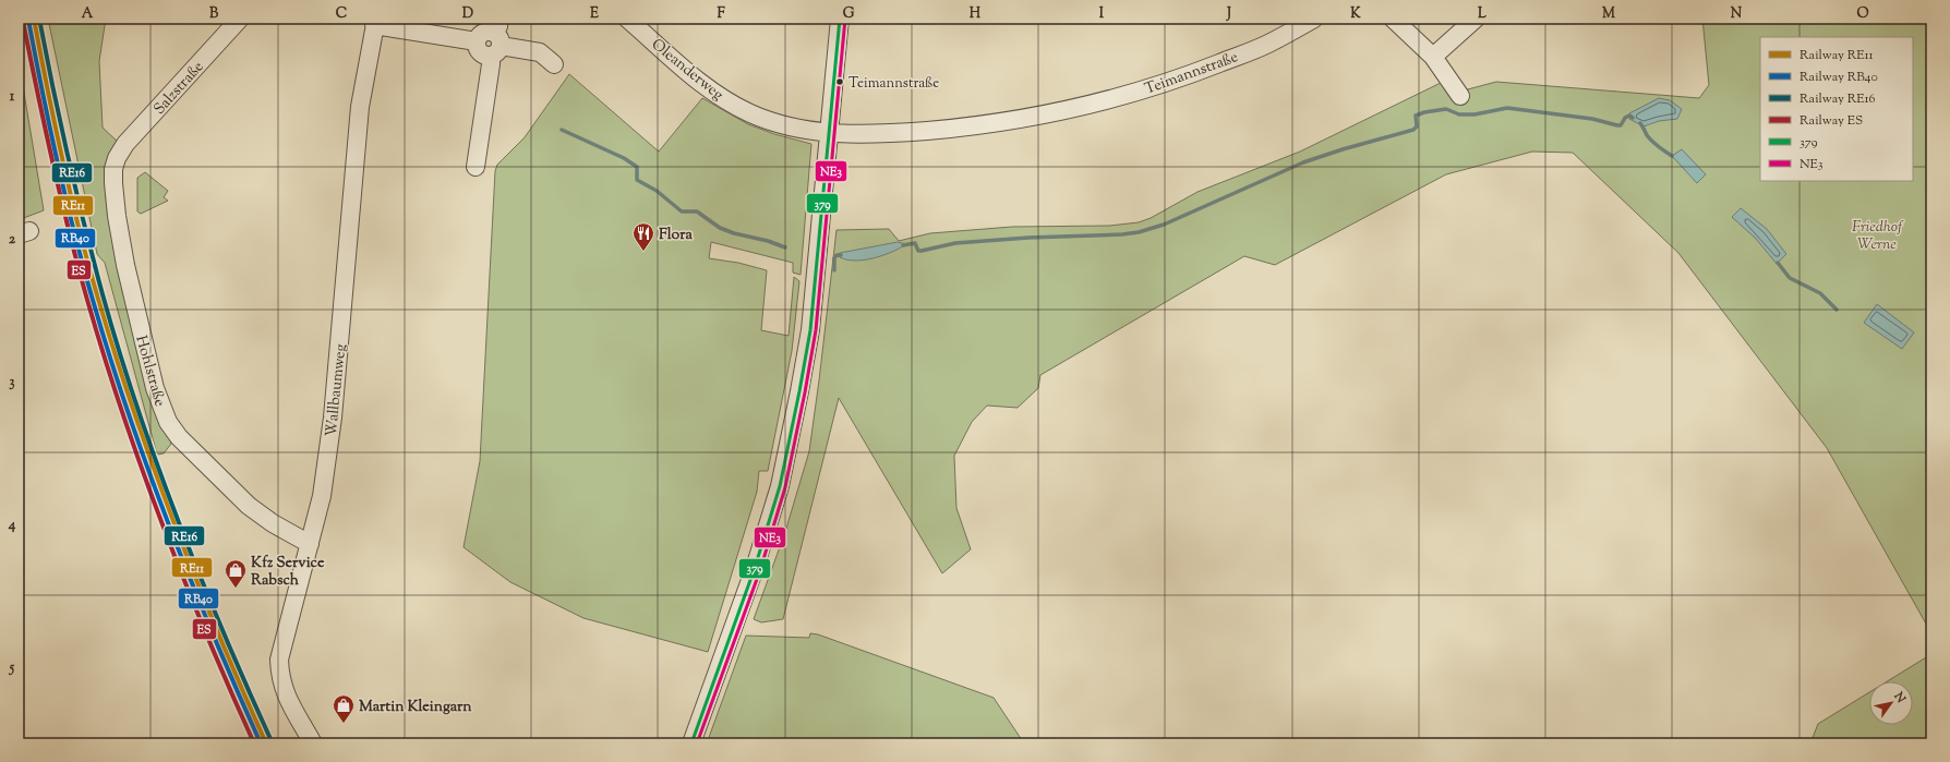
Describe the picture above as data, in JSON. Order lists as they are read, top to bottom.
{
  "streets": {
    "street": [
      "Oleanderweg",
      "Teimannstraße",
      "Salzstraße",
      "Hohlstraße",
      "Wallbaumweg"
    ]
  },
  "crossings": [
    ["Oleanderweg", "Teimannstraße"],
    ["Salzstraße", "Hohlstraße"],
    ["Hohlstraße", "Wallbaumweg"]
  ],
  "parks": ["Friedhof Werne"],
  "places": {
    "other": ["Teimannstraße"],
    "restaurant": ["Flora"],
    "shop": ["Kfz Service Rabsch", "Martin Kleingarn"]
  },
  "lines": [
    "rail line RE11",
    "rail line RE16",
    "transit line 379",
    "transit line NE3",
    "rail line RB40",
    "rail line ES"
  ],
  "legend": [
    "Railway RE11",
    "Railway RB40",
    "Railway RE16",
    "Railway ES",
    "379",
    "NE3"
  ],
  "north": "top right",
  "grid": {
    "columns": [
      "A",
      "B",
      "C",
      "D",
      "E",
      "F",
      "G",
      "H",
      "I",
      "J",
      "K",
      "L",
      "M",
      "N",
      "O"
    ],
    "rows": [
      "1",
      "2",
      "3",
      "4",
      "5"
    ]
  }
}
